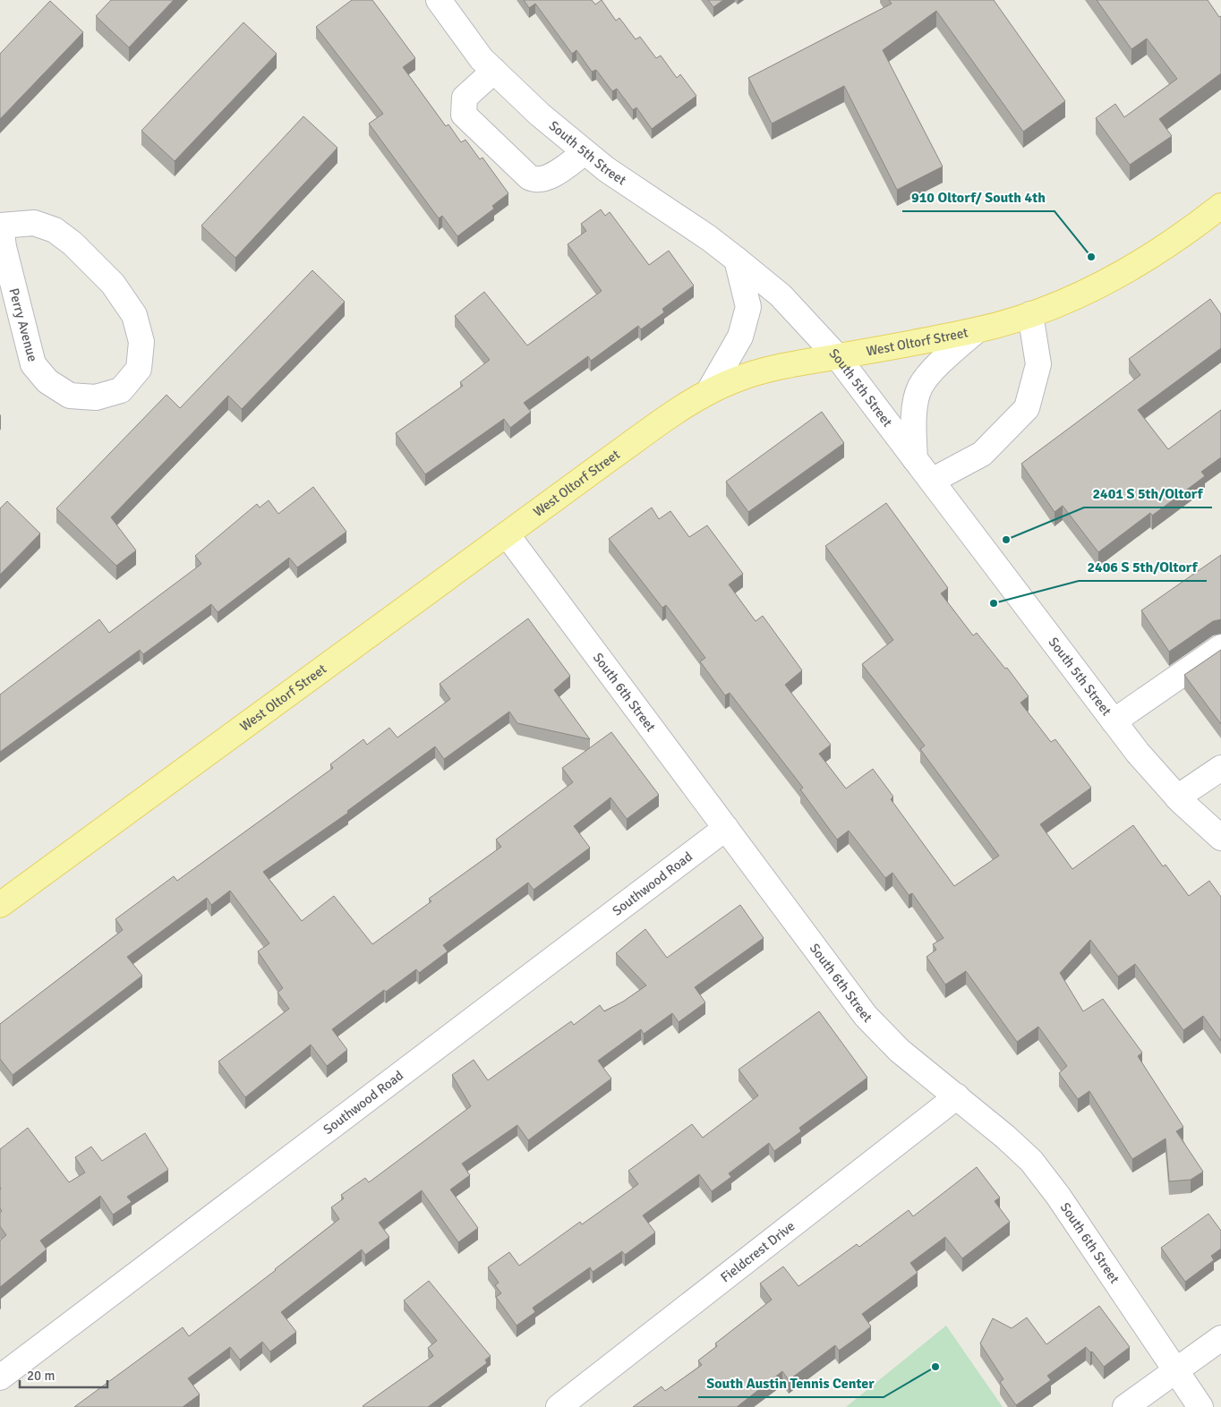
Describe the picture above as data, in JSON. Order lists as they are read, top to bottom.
{
  "streets": {
    "main road": ["West Oltorf Street"],
    "street": [
      "South 5th Street",
      "Perry Avenue",
      "South 6th Street",
      "Southwood Road",
      "Fieldcrest Drive"
    ]
  },
  "crossings": [
    ["South 5th Street", "West Oltorf Street"],
    ["West Oltorf Street", "South 6th Street"],
    ["South 6th Street", "Southwood Road"],
    ["South 6th Street", "Fieldcrest Drive"]
  ],
  "places": [
    "910 Oltorf/ South 4th",
    "2401 S 5th/Oltorf",
    "2406 S 5th/Oltorf",
    "South Austin Tennis Center"
  ],
  "scale_bar": "20 m"
}
